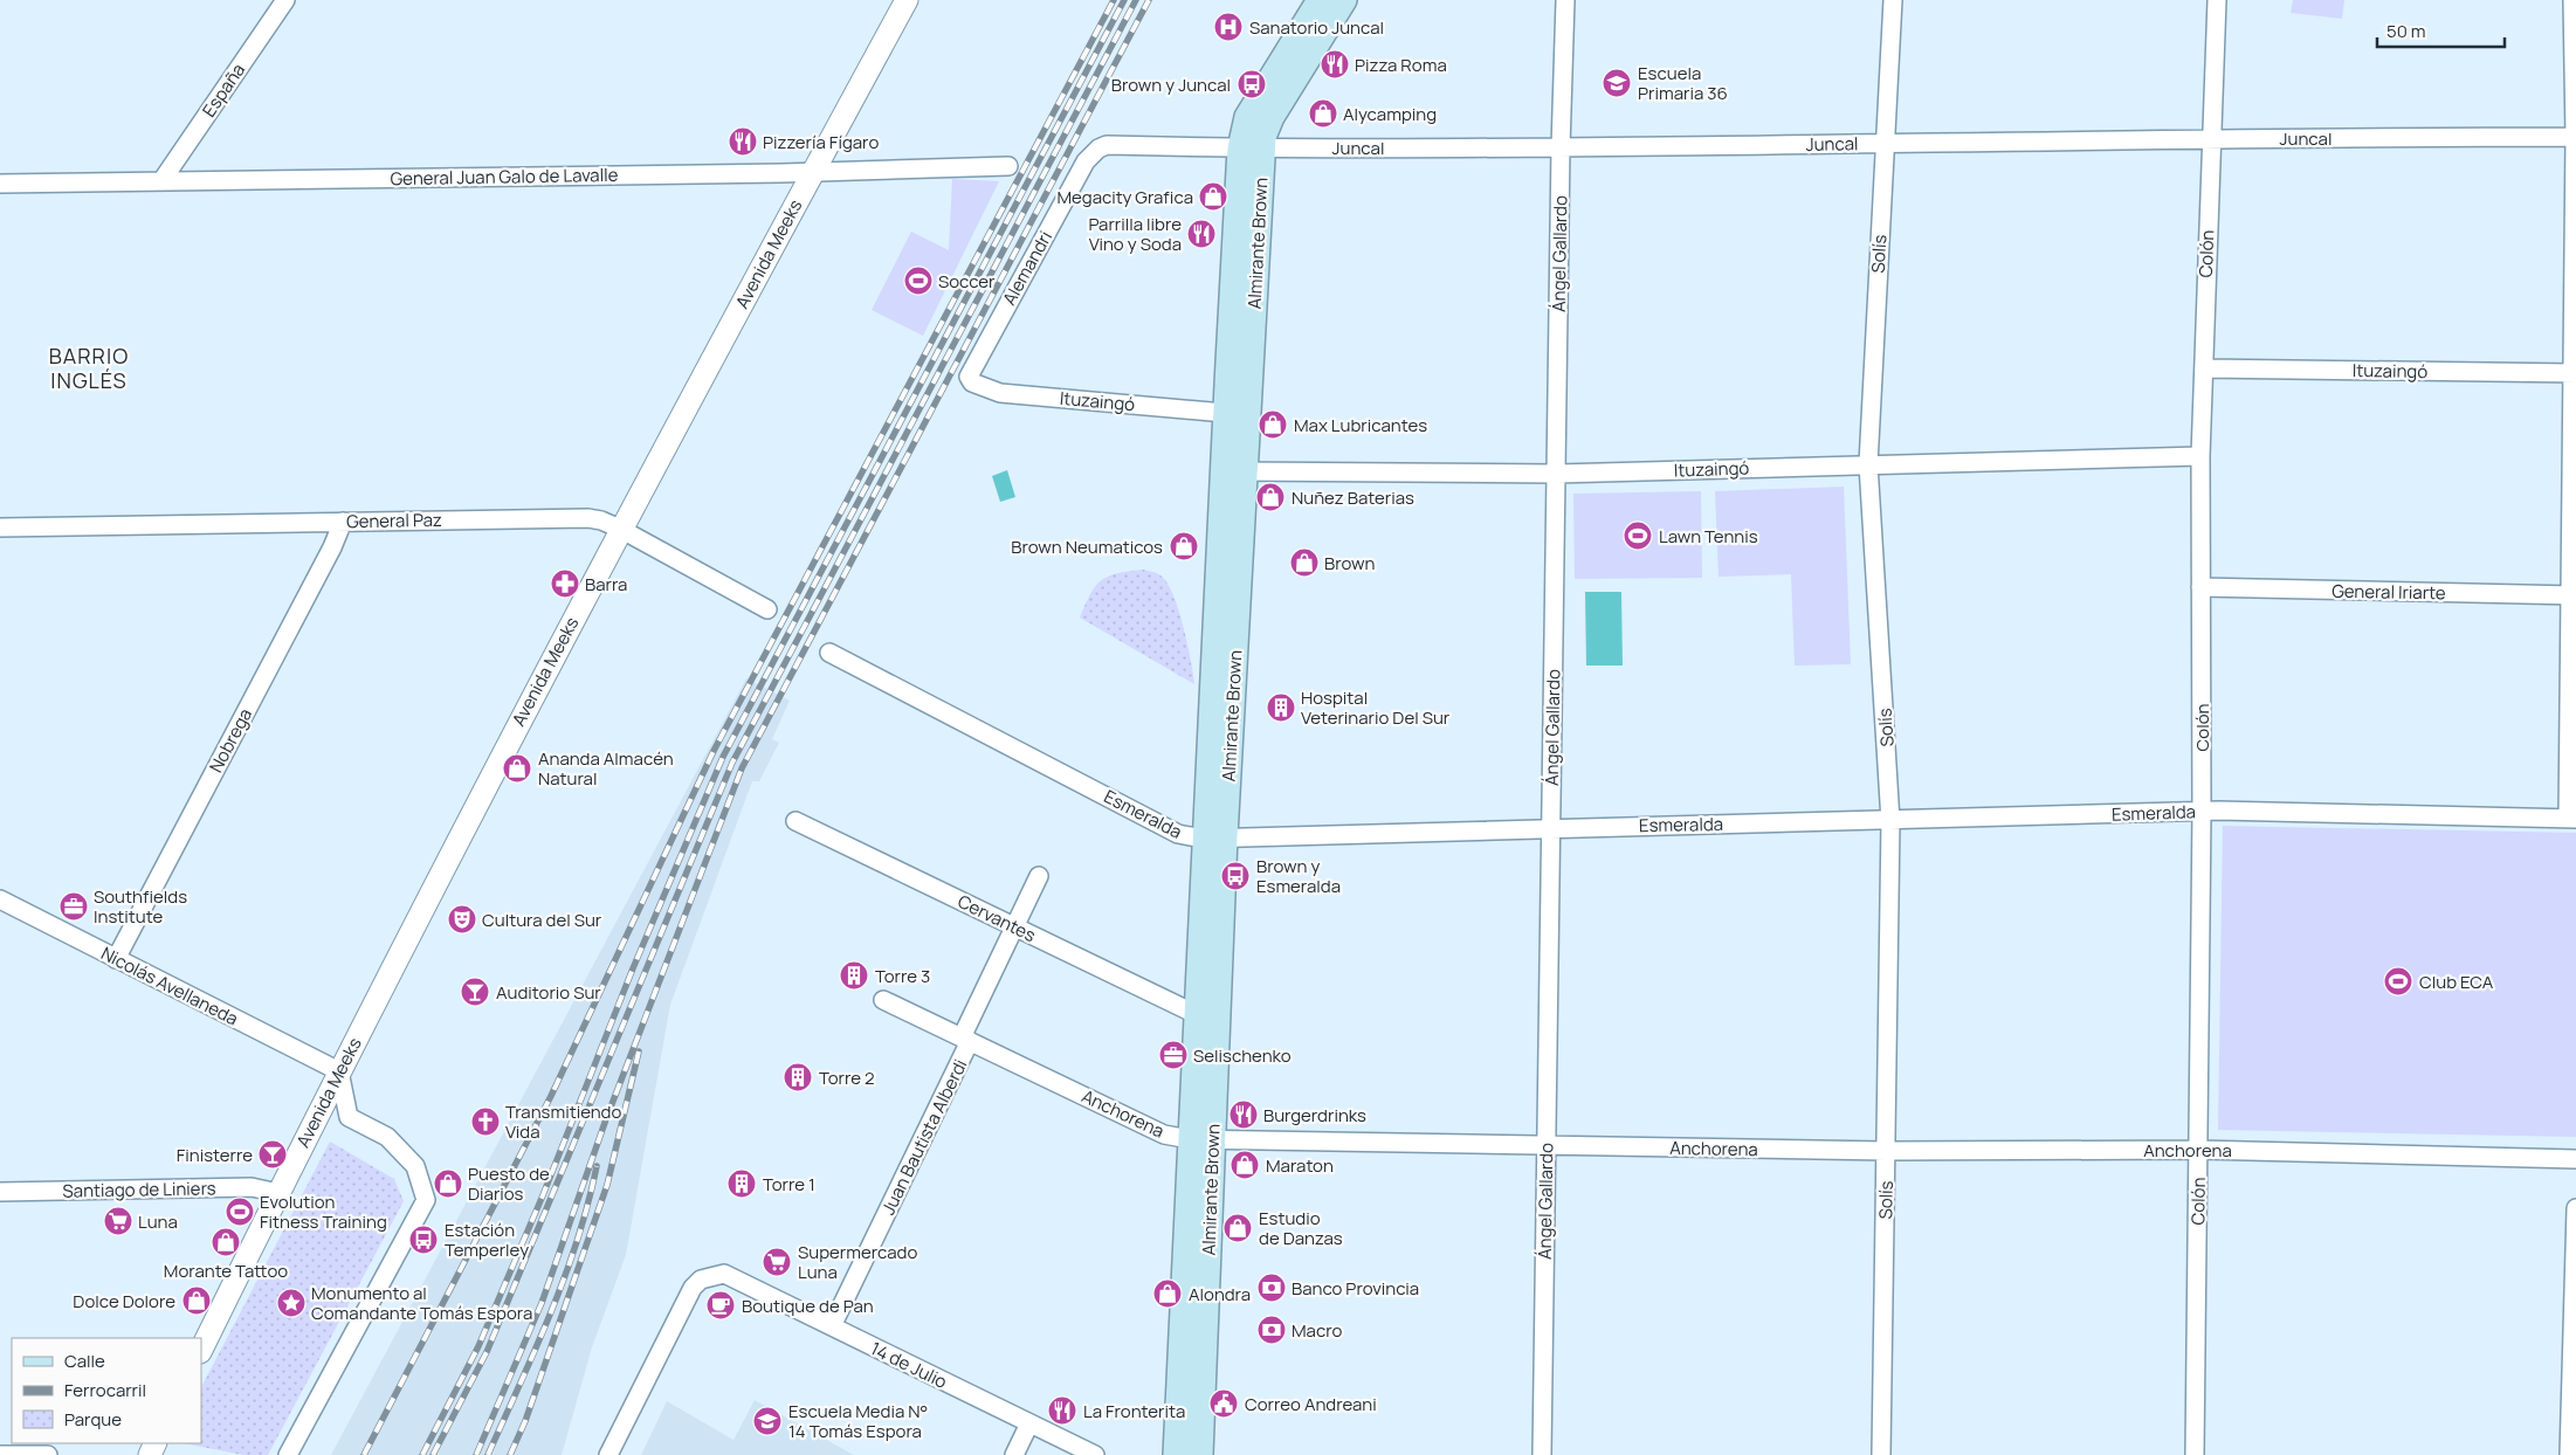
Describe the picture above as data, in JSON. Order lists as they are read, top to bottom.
{
  "streets": {
    "main road": ["Almirante Brown"],
    "street": [
      "España",
      "Juncal",
      "General Juan Galo de Lavalle",
      "Avenida Meeks",
      "Ángel Gallardo",
      "Solís",
      "Colón",
      "Alemandri",
      "Ituzaingó",
      "General Paz",
      "General Iriarte",
      "Nobrega",
      "Esmeralda",
      "Cervantes",
      "Nicolás Avellaneda",
      "Anchorena",
      "Juan Bautista Alberdi",
      "Santiago de Liniers",
      "14 de Julio"
    ]
  },
  "crossings": [
    ["España", "General Juan Galo de Lavalle"],
    ["Juncal", "Almirante Brown"],
    ["Juncal", "Ángel Gallardo"],
    ["Juncal", "Solís"],
    ["Juncal", "Colón"],
    ["Juncal", "Alemandri"],
    ["General Juan Galo de Lavalle", "Avenida Meeks"],
    ["Almirante Brown", "Ituzaingó"],
    ["Almirante Brown", "Esmeralda"],
    ["Almirante Brown", "Cervantes"],
    ["Almirante Brown", "Anchorena"],
    ["Avenida Meeks", "General Paz"],
    ["Avenida Meeks", "Nicolás Avellaneda"],
    ["Avenida Meeks", "Santiago de Liniers"],
    ["Ángel Gallardo", "Ituzaingó"],
    ["Ángel Gallardo", "Esmeralda"],
    ["Ángel Gallardo", "Anchorena"],
    ["Solís", "Ituzaingó"],
    ["Solís", "Esmeralda"],
    ["Solís", "Anchorena"],
    ["Colón", "Ituzaingó"],
    ["Colón", "General Iriarte"],
    ["Colón", "Esmeralda"],
    ["Colón", "Anchorena"],
    ["Alemandri", "Ituzaingó"],
    ["General Paz", "Nobrega"],
    ["Nobrega", "Nicolás Avellaneda"],
    ["Cervantes", "Juan Bautista Alberdi"],
    ["Anchorena", "Juan Bautista Alberdi"],
    ["Juan Bautista Alberdi", "14 de Julio"]
  ],
  "districts": ["BARRIO INGLÉS"],
  "places": {
    "hospital": ["Sanatorio Juncal"],
    "restaurant": [
      "Pizza Roma",
      "Pizzería Fígaro",
      "Parrilla libre Vino y Soda",
      "Burgerdrinks",
      "La Fronterita"
    ],
    "school or university": ["Escuela Primaria 36", "Escuela Media N° 14 Tomás Espora"],
    "bus stop": ["Brown y Juncal", "Brown y Esmeralda", "Estación Temperley"],
    "shop": [
      "Alycamping",
      "Megacity Grafica",
      "Max Lubricantes",
      "Nuñez Baterias",
      "Brown Neumaticos",
      "Brown",
      "Ananda Almacén Natural",
      "Maraton",
      "Puesto de Diarios",
      "Estudio de Danzas",
      "Morante Tattoo",
      "Alondra",
      "Dolce Dolore"
    ],
    "sports": [
      "Soccer",
      "Lawn Tennis",
      "Club ECA",
      "Evolution Fitness Training"
    ],
    "pharmacy": ["Barra"],
    "building": [
      "Hospital Veterinario Del Sur",
      "Torre 3",
      "Torre 2",
      "Torre 1"
    ],
    "office": ["Southfields Institute", "Selischenko"],
    "theatre": ["Cultura del Sur"],
    "bar": ["Auditorio Sur", "Finisterre"],
    "church": ["Transmitiendo Vida"],
    "supermarket": ["Luna", "Supermercado Luna"],
    "bank": ["Banco Provincia", "Macro"],
    "place": ["Monumento al Comandante Tomás Espora"],
    "cafe": ["Boutique de Pan"],
    "public building": ["Correo Andreani"]
  },
  "legend": ["Calle", "Ferrocarril", "Parque"],
  "scale_bar": "50 m"
}
